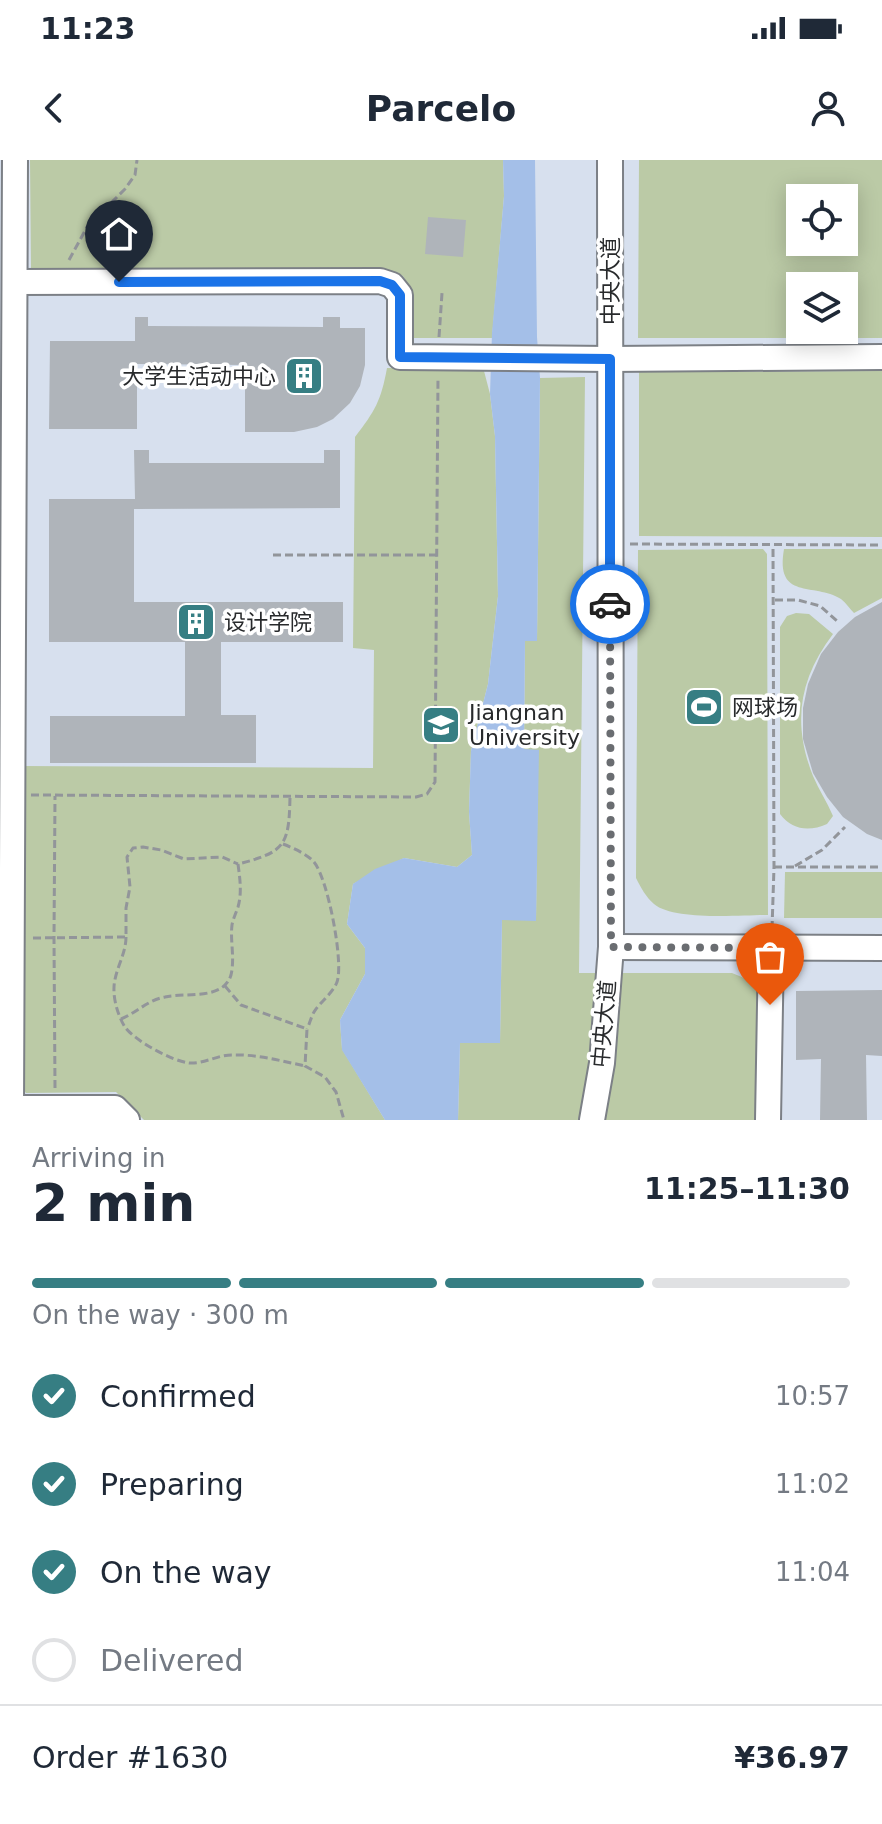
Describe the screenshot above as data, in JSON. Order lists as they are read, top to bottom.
{
  "streets": {
    "street": ["中央大道"]
  },
  "places": {
    "building": ["大学生活动中心", "设计学院"],
    "sports": ["网球场"],
    "school or university": ["Jiangnan University"]
  },
  "page": {
    "status": "11:23",
    "header": "Parcelo",
    "heading": ["2 min", "Arriving in", "11:25–11:30"],
    "panel": ["Order #1630", "¥36.97"],
    "bar": "On the way · 300 m",
    "list": [
      ["Confirmed", "10:57"],
      ["Preparing", "11:02"],
      ["On the way", "11:04"],
      "Delivered"
    ]
  }
}
